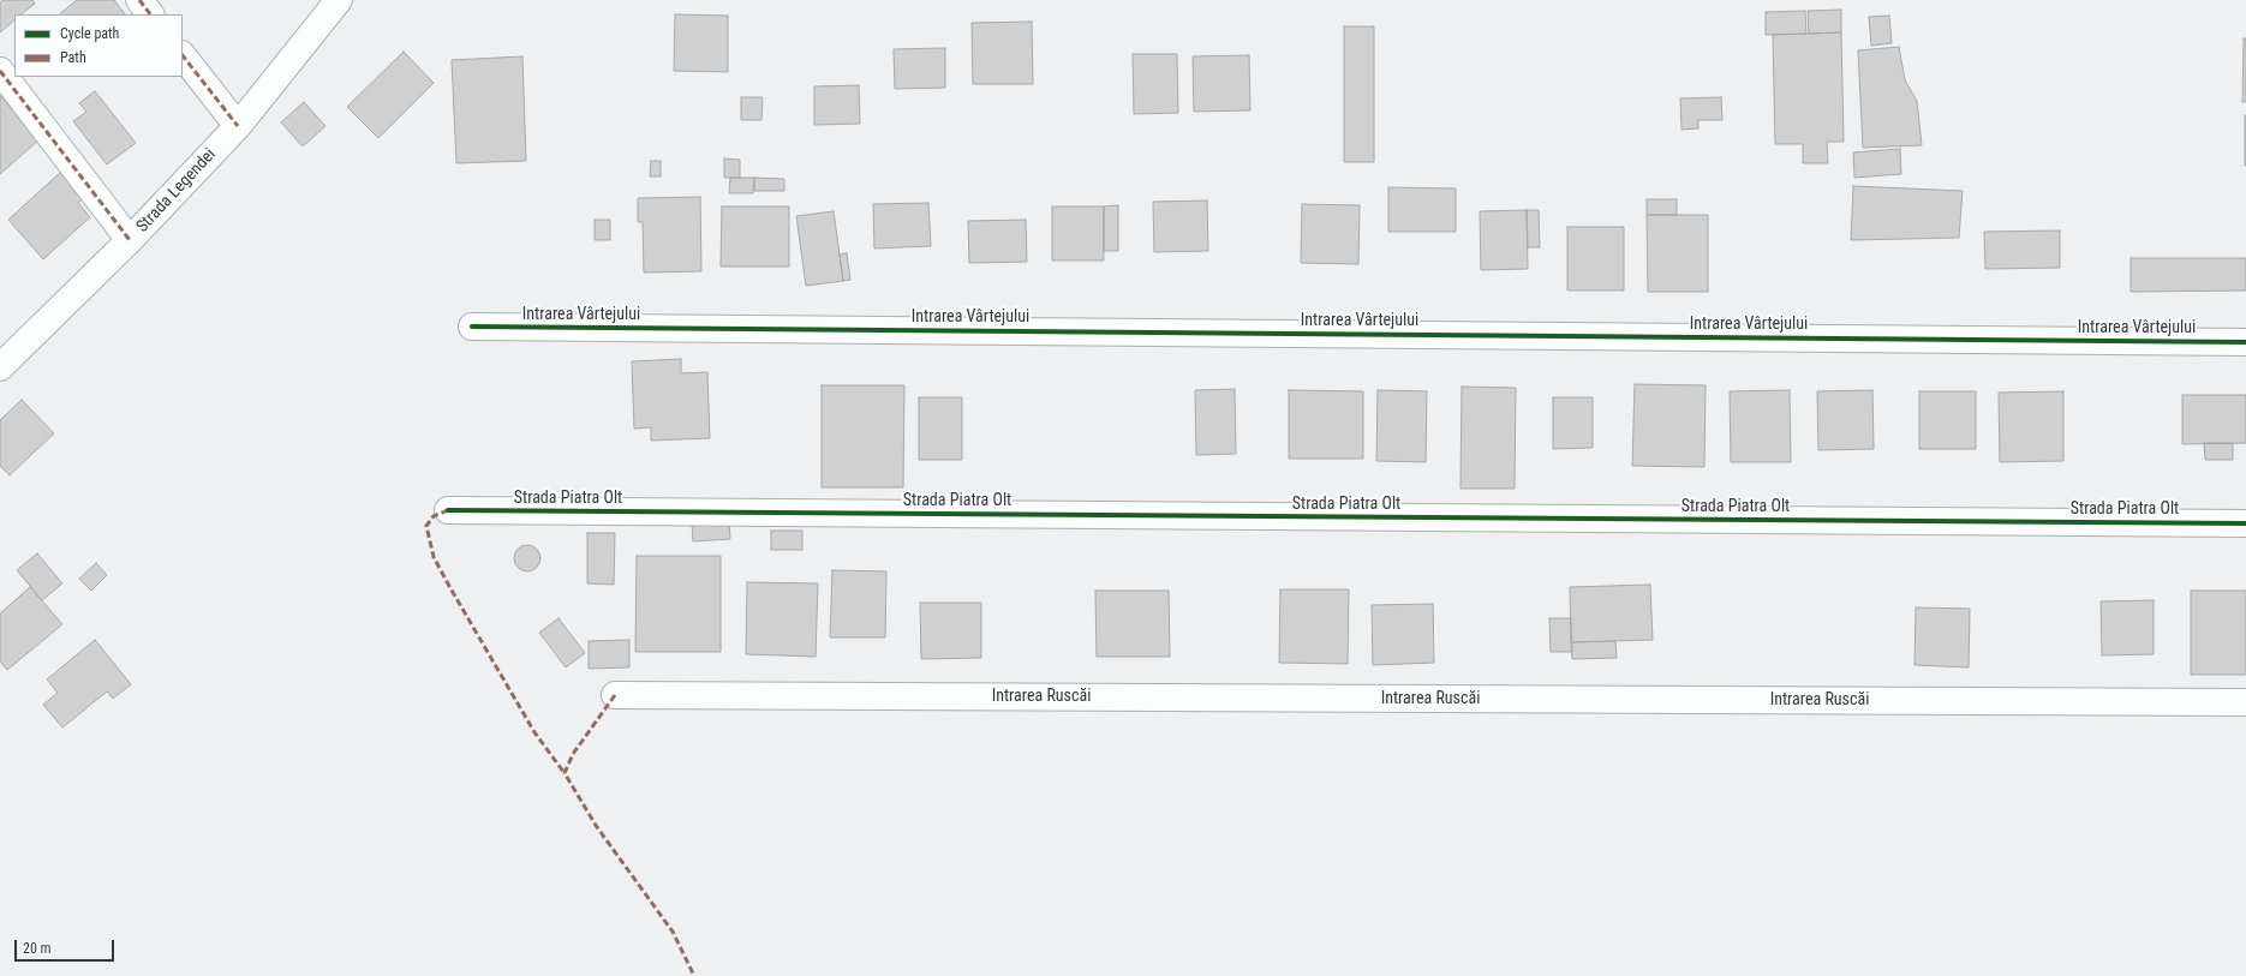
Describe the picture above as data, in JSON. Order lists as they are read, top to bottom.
{
  "streets": {
    "street": [
      "Strada Legendei",
      "Intrarea Vârtejului",
      "Strada Piatra Olt",
      "Intrarea Ruscăi"
    ]
  },
  "legend": ["Cycle path", "Path"],
  "scale_bar": "20 m"
}
